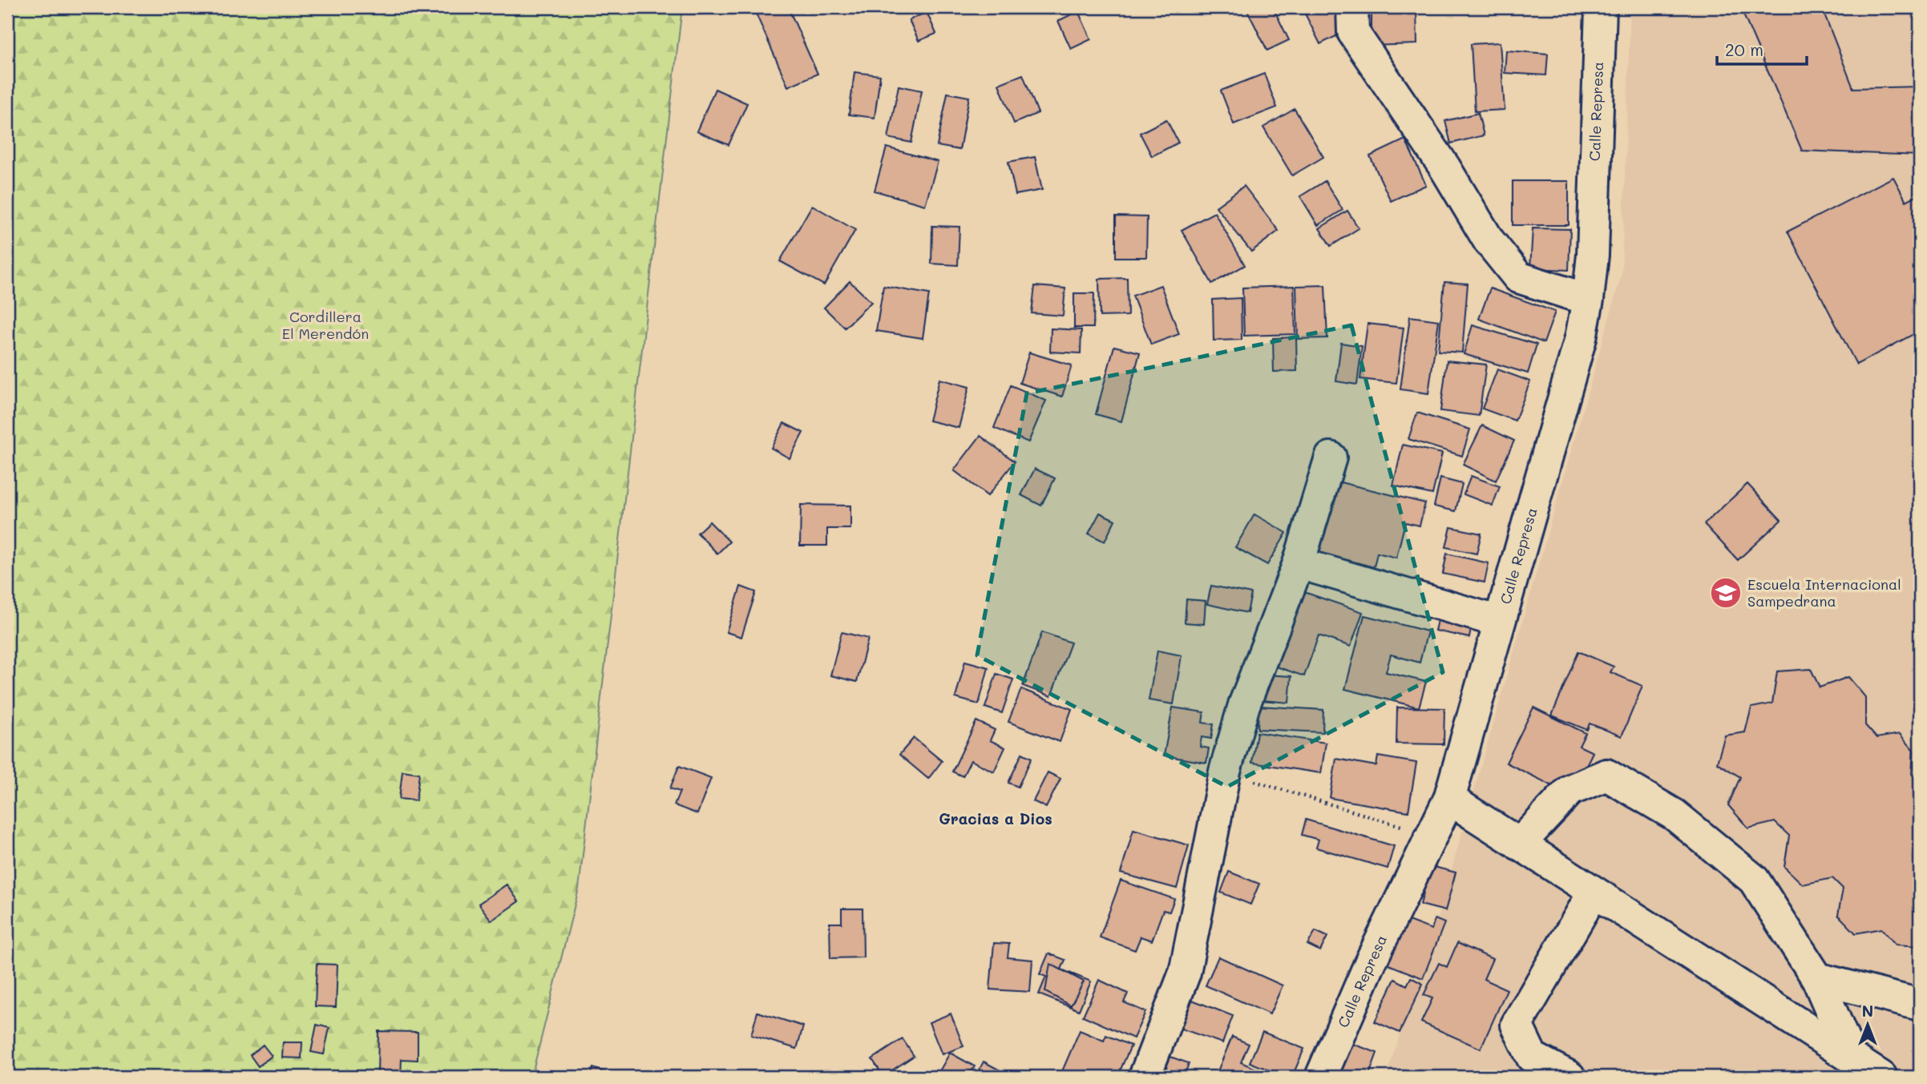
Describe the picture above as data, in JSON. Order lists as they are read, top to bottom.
{
  "streets": {
    "street": ["Calle Represa"]
  },
  "districts": ["Gracias a Dios"],
  "parks": ["Cordillera El Merendón"],
  "places": {
    "school or university": ["Escuela Internacional Sampedrana"]
  },
  "scale_bar": "20 m",
  "north": "top"
}
